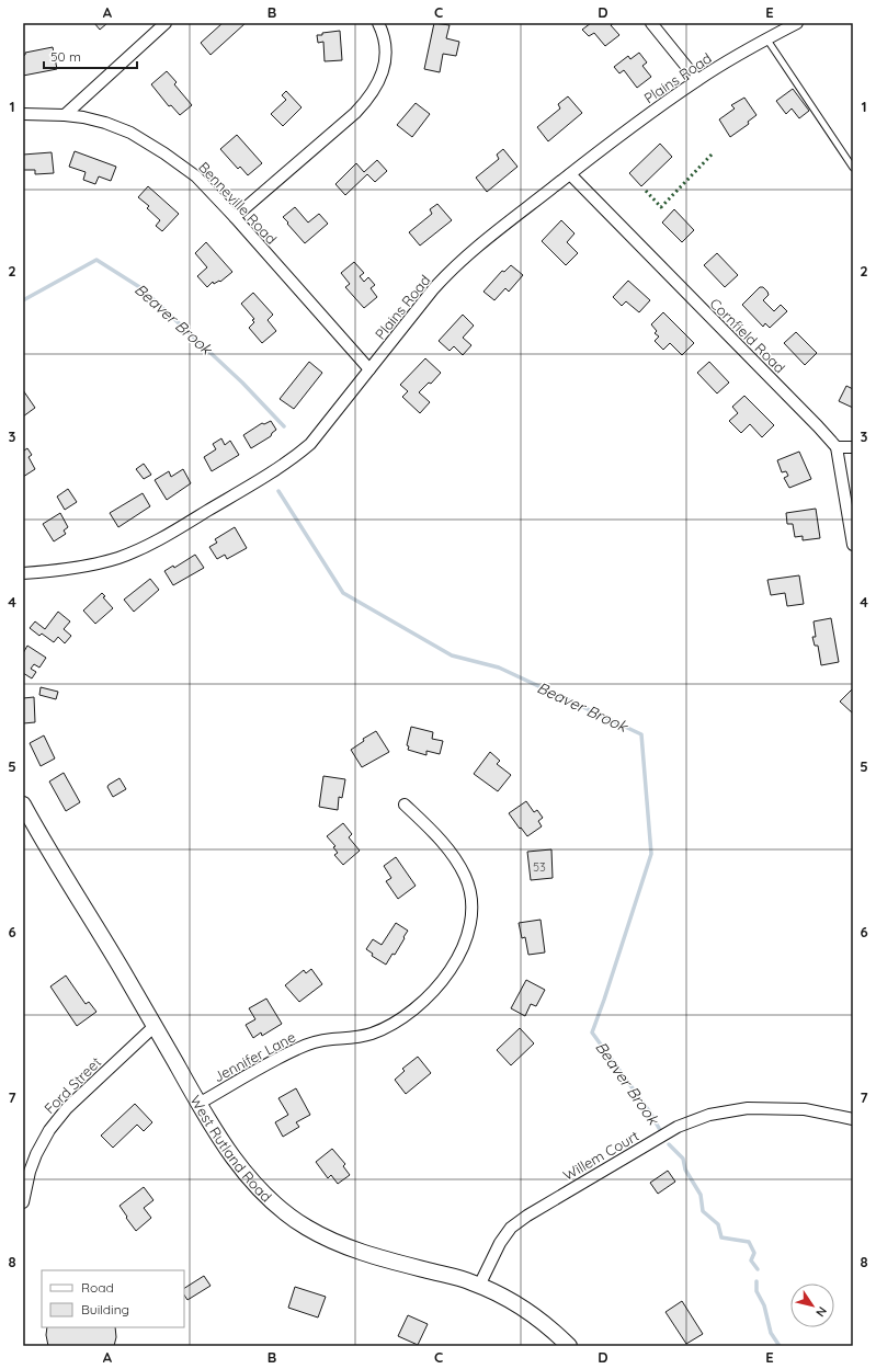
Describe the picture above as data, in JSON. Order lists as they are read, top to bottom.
{
  "streets": {
    "main road": ["West Rutland Road"],
    "street": [
      "Plains Road",
      "Benneville Road",
      "Cornfield Road",
      "Jennifer Lane",
      "Ford Street",
      "Willem Court"
    ]
  },
  "crossings": [
    ["Plains Road", "Benneville Road"],
    ["Plains Road", "Cornfield Road"],
    ["Jennifer Lane", "West Rutland Road"],
    ["Ford Street", "West Rutland Road"],
    ["West Rutland Road", "Willem Court"]
  ],
  "water": ["Beaver Brook"],
  "house_numbers": ["53"],
  "legend": ["Road", "Building"],
  "scale_bar": "50 m",
  "north": "bottom right",
  "grid": {
    "columns": [
      "A",
      "B",
      "C",
      "D",
      "E"
    ],
    "rows": [
      "1",
      "2",
      "3",
      "4",
      "5",
      "6",
      "7",
      "8"
    ]
  }
}
